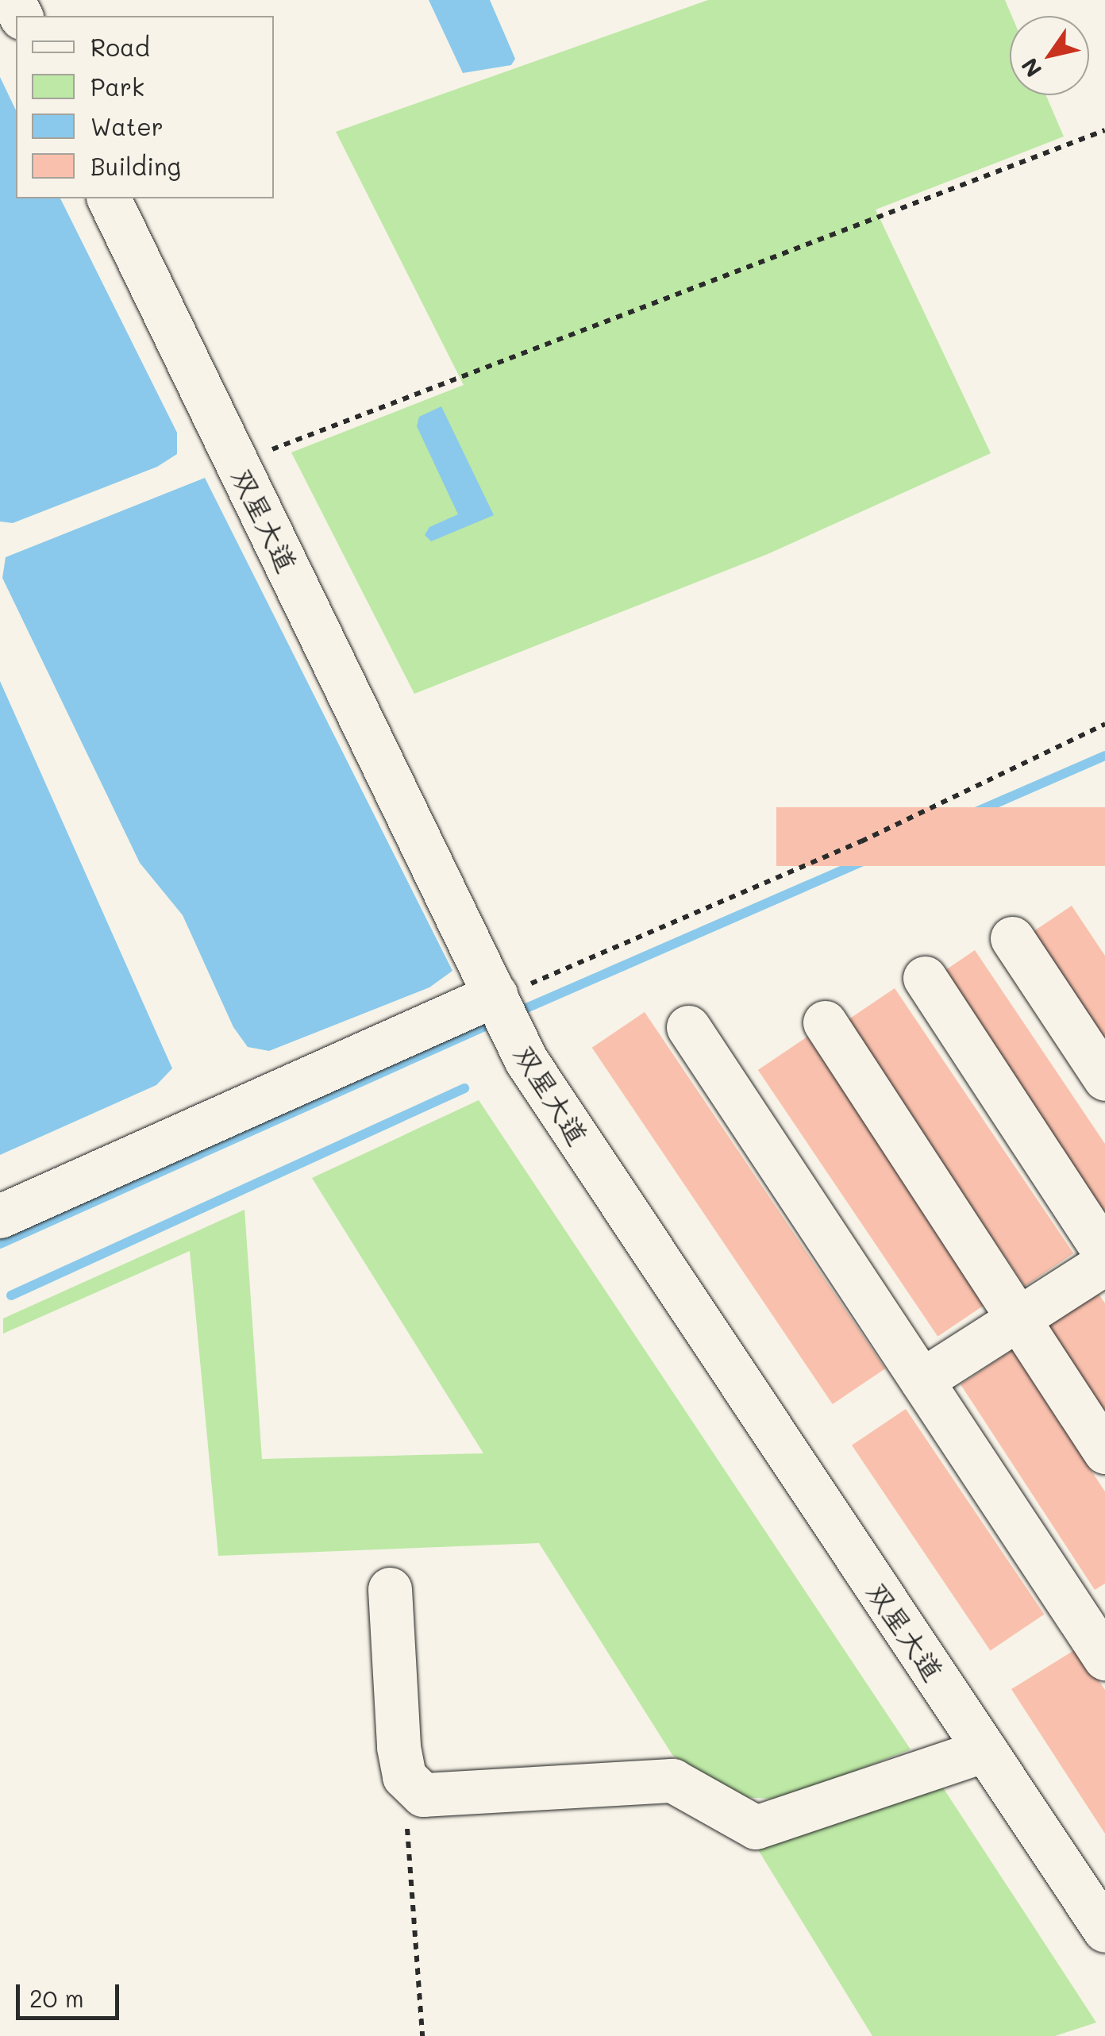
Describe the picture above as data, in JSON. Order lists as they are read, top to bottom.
{
  "streets": {
    "street": ["双星大道"]
  },
  "legend": [
    "Road",
    "Park",
    "Water",
    "Building"
  ],
  "scale_bar": "20 m",
  "north": "bottom left"
}
